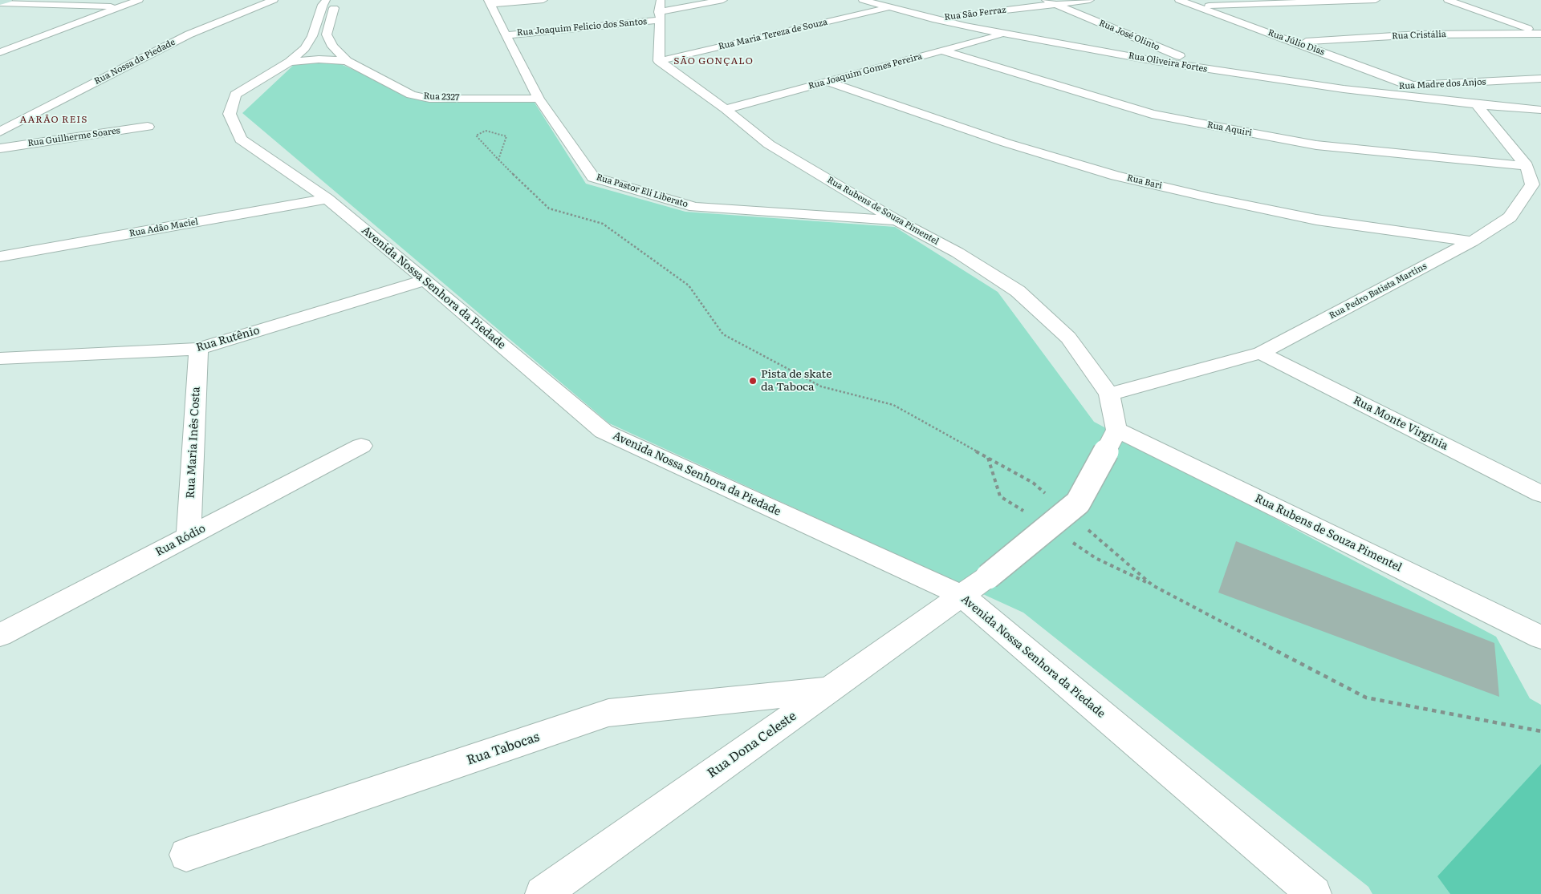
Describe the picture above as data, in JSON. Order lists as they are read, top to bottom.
{
  "streets": {
    "street": [
      "Rua São Ferraz",
      "Rua Joaquim Felicio dos Santos",
      "Rua Maria Tereza de Souza",
      "Rua José Olinto",
      "Rua Cristália",
      "Rua Júlio Dias",
      "Rua Nossa da Piedade",
      "Rua Oliveira Fortes",
      "Rua Joaquim Gomes Pereira",
      "Rua Madre dos Anjos",
      "Rua 2327",
      "Rua Aquiri",
      "Rua Guilherme Soares",
      "Rua Bari",
      "Rua Pastor Eli Liberato",
      "Rua Rubens de Souza Pimentel",
      "Rua Adão Maciel",
      "Avenida Nossa Senhora da Piedade",
      "Rua Pedro Batista Martins",
      "Rua Rutênio",
      "Rua Monte Virgínia",
      "Rua Maria Inês Costa",
      "Rua Ródio",
      "Rua Dona Celeste",
      "Rua Tabocas"
    ]
  },
  "crossings": [
    ["Rua São Ferraz", "Rua José Olinto"],
    ["Rua São Ferraz", "Rua Oliveira Fortes"],
    ["Rua Joaquim Felicio dos Santos", "Rua Pastor Eli Liberato"],
    ["Rua Maria Tereza de Souza", "Rua Oliveira Fortes"],
    ["Rua Maria Tereza de Souza", "Rua Rubens de Souza Pimentel"],
    ["Rua José Olinto", "Rua Oliveira Fortes"],
    ["Rua Cristália", "Rua Júlio Dias"],
    ["Rua Júlio Dias", "Rua Madre dos Anjos"],
    ["Rua Oliveira Fortes", "Rua Joaquim Gomes Pereira"],
    ["Rua Oliveira Fortes", "Rua Madre dos Anjos"],
    ["Rua Oliveira Fortes", "Rua Pedro Batista Martins"],
    ["Rua Joaquim Gomes Pereira", "Rua Aquiri"],
    ["Rua Joaquim Gomes Pereira", "Rua Bari"],
    ["Rua Joaquim Gomes Pereira", "Rua Rubens de Souza Pimentel"],
    ["Rua 2327", "Rua Pastor Eli Liberato"],
    ["Rua 2327", "Avenida Nossa Senhora da Piedade"],
    ["Rua Aquiri", "Rua Pedro Batista Martins"],
    ["Rua Bari", "Rua Pedro Batista Martins"],
    ["Rua Pastor Eli Liberato", "Rua Rubens de Souza Pimentel"],
    ["Rua Rubens de Souza Pimentel", "Rua Pedro Batista Martins"],
    ["Rua Adão Maciel", "Avenida Nossa Senhora da Piedade"],
    ["Avenida Nossa Senhora da Piedade", "Rua Rutênio"],
    ["Avenida Nossa Senhora da Piedade", "Rua Dona Celeste"],
    ["Rua Pedro Batista Martins", "Rua Monte Virgínia"],
    ["Rua Rutênio", "Rua Maria Inês Costa"],
    ["Rua Maria Inês Costa", "Rua Ródio"],
    ["Rua Dona Celeste", "Rua Tabocas"]
  ],
  "districts": ["SÃO GONÇALO", "AARÃO REIS"],
  "places": ["Pista de skate da Taboca"]
}
